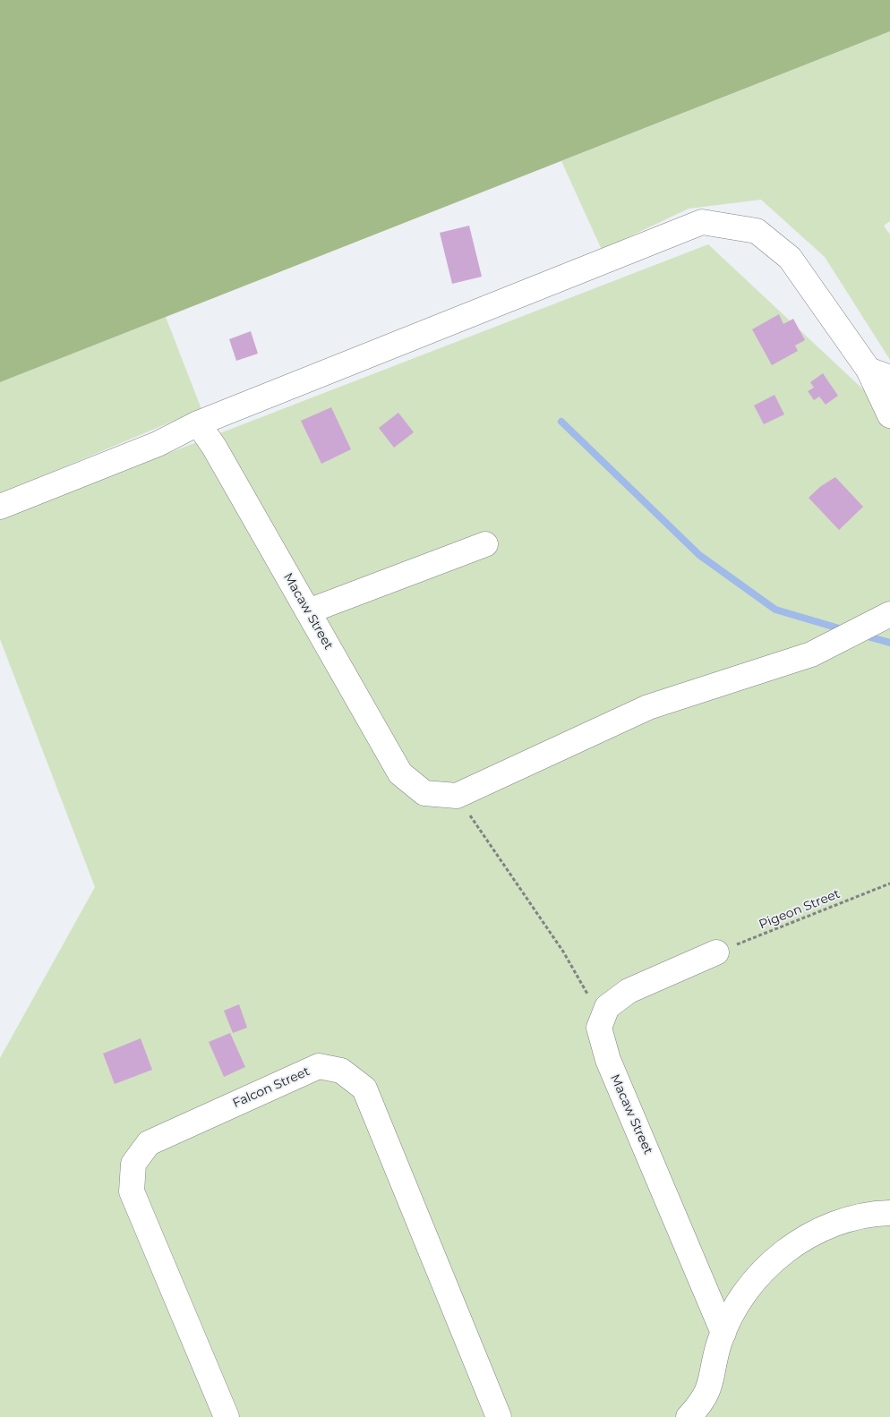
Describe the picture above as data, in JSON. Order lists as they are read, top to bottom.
{
  "streets": {
    "street": ["Macaw Street", "Falcon Street"],
    "path": ["Pigeon Street"]
  }
}
